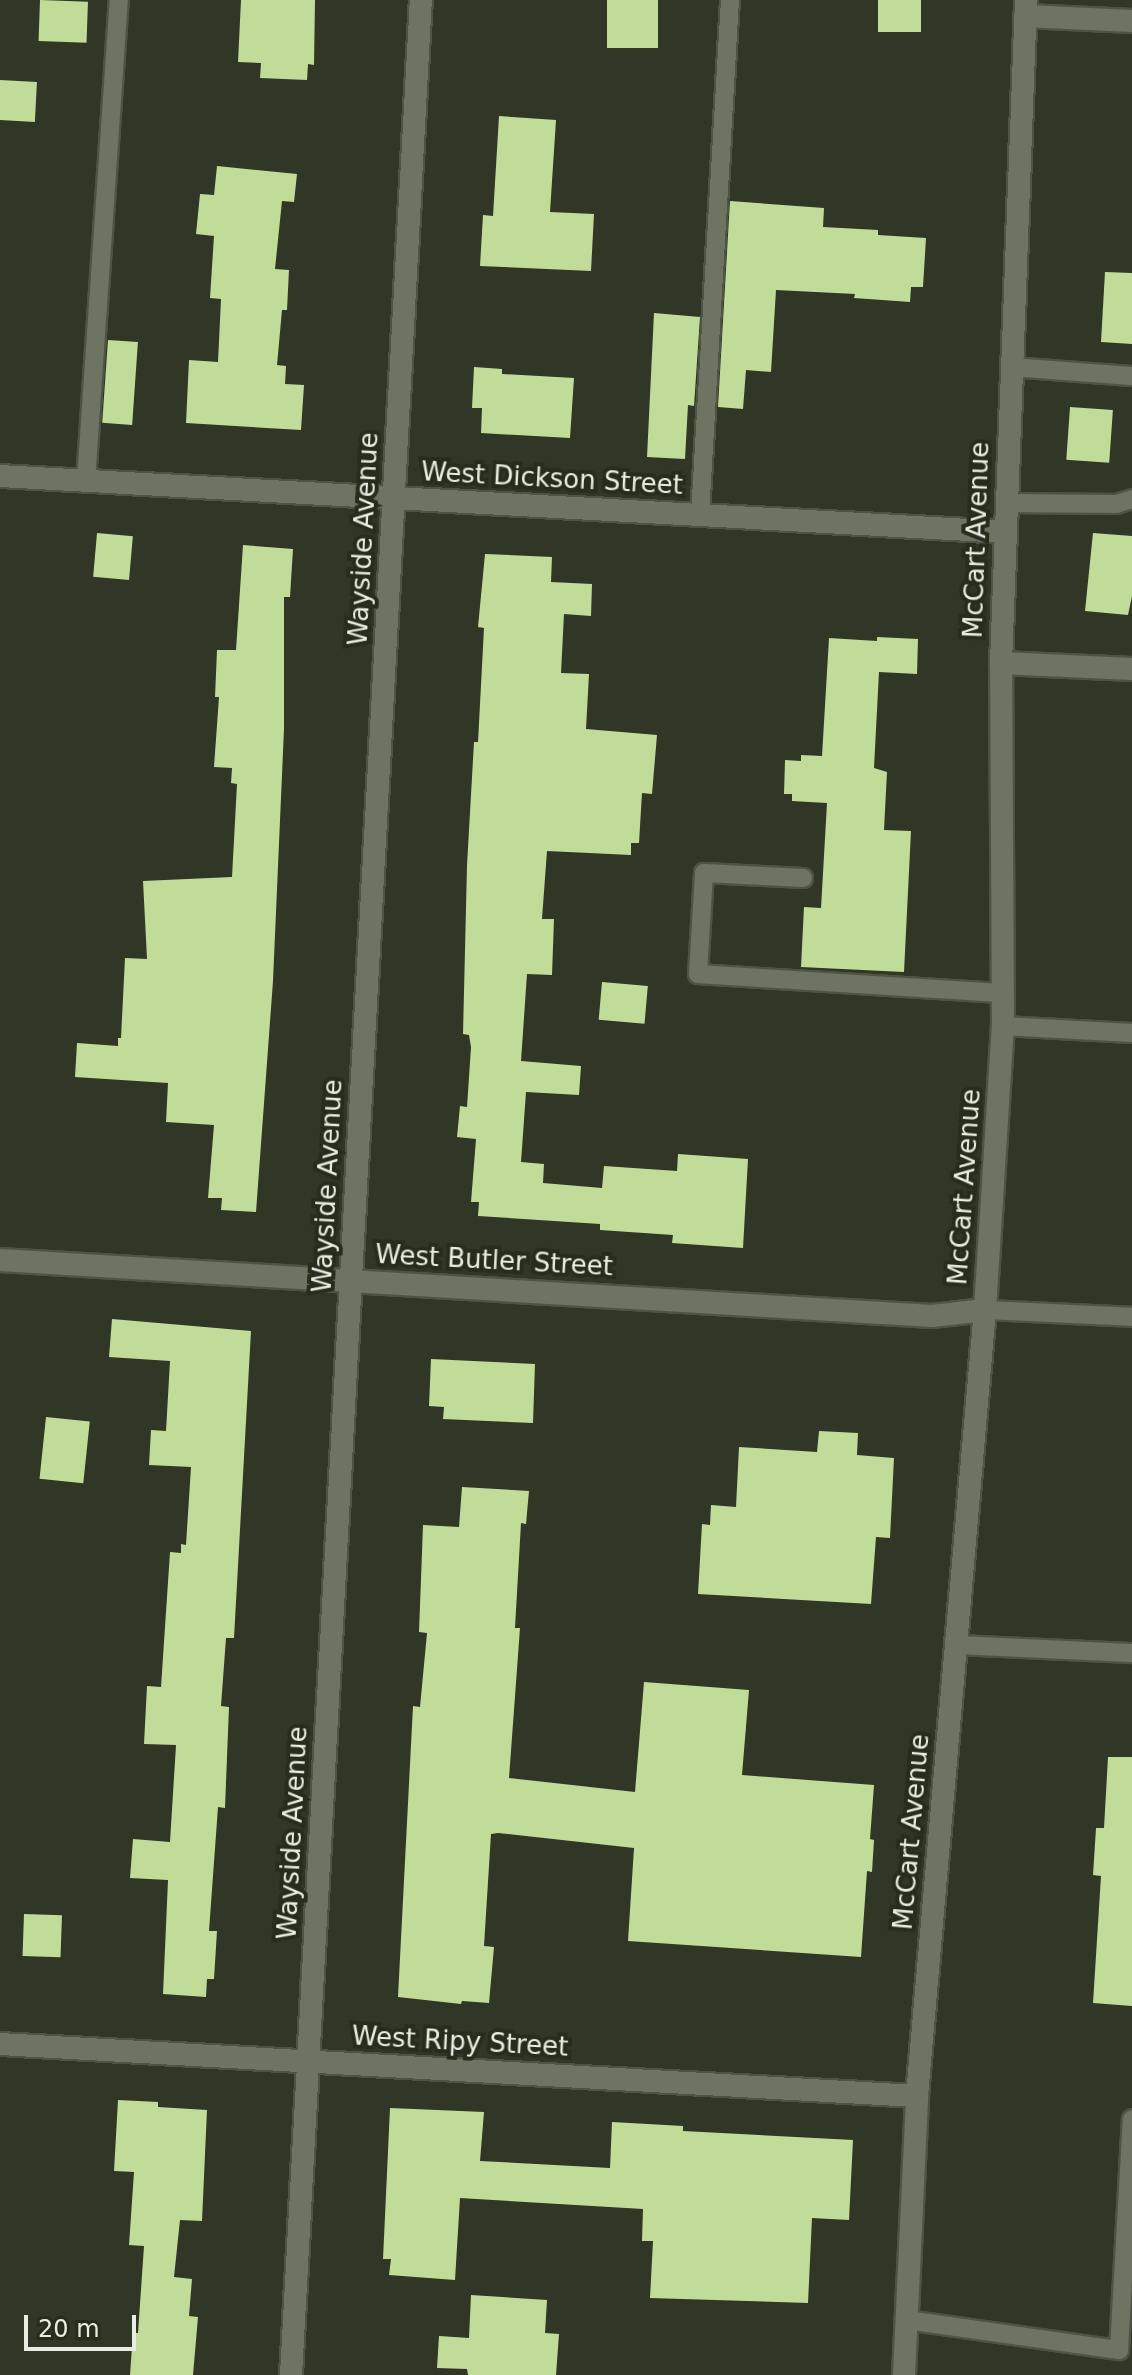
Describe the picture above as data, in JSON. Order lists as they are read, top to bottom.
{
  "streets": {
    "street": [
      "West Dickson Street",
      "Wayside Avenue",
      "McCart Avenue",
      "West Butler Street",
      "West Ripy Street"
    ]
  },
  "crossings": [
    ["West Dickson Street", "Wayside Avenue"],
    ["West Dickson Street", "McCart Avenue"],
    ["Wayside Avenue", "West Butler Street"],
    ["Wayside Avenue", "West Ripy Street"],
    ["McCart Avenue", "West Butler Street"],
    ["McCart Avenue", "West Ripy Street"]
  ],
  "scale_bar": "20 m"
}
